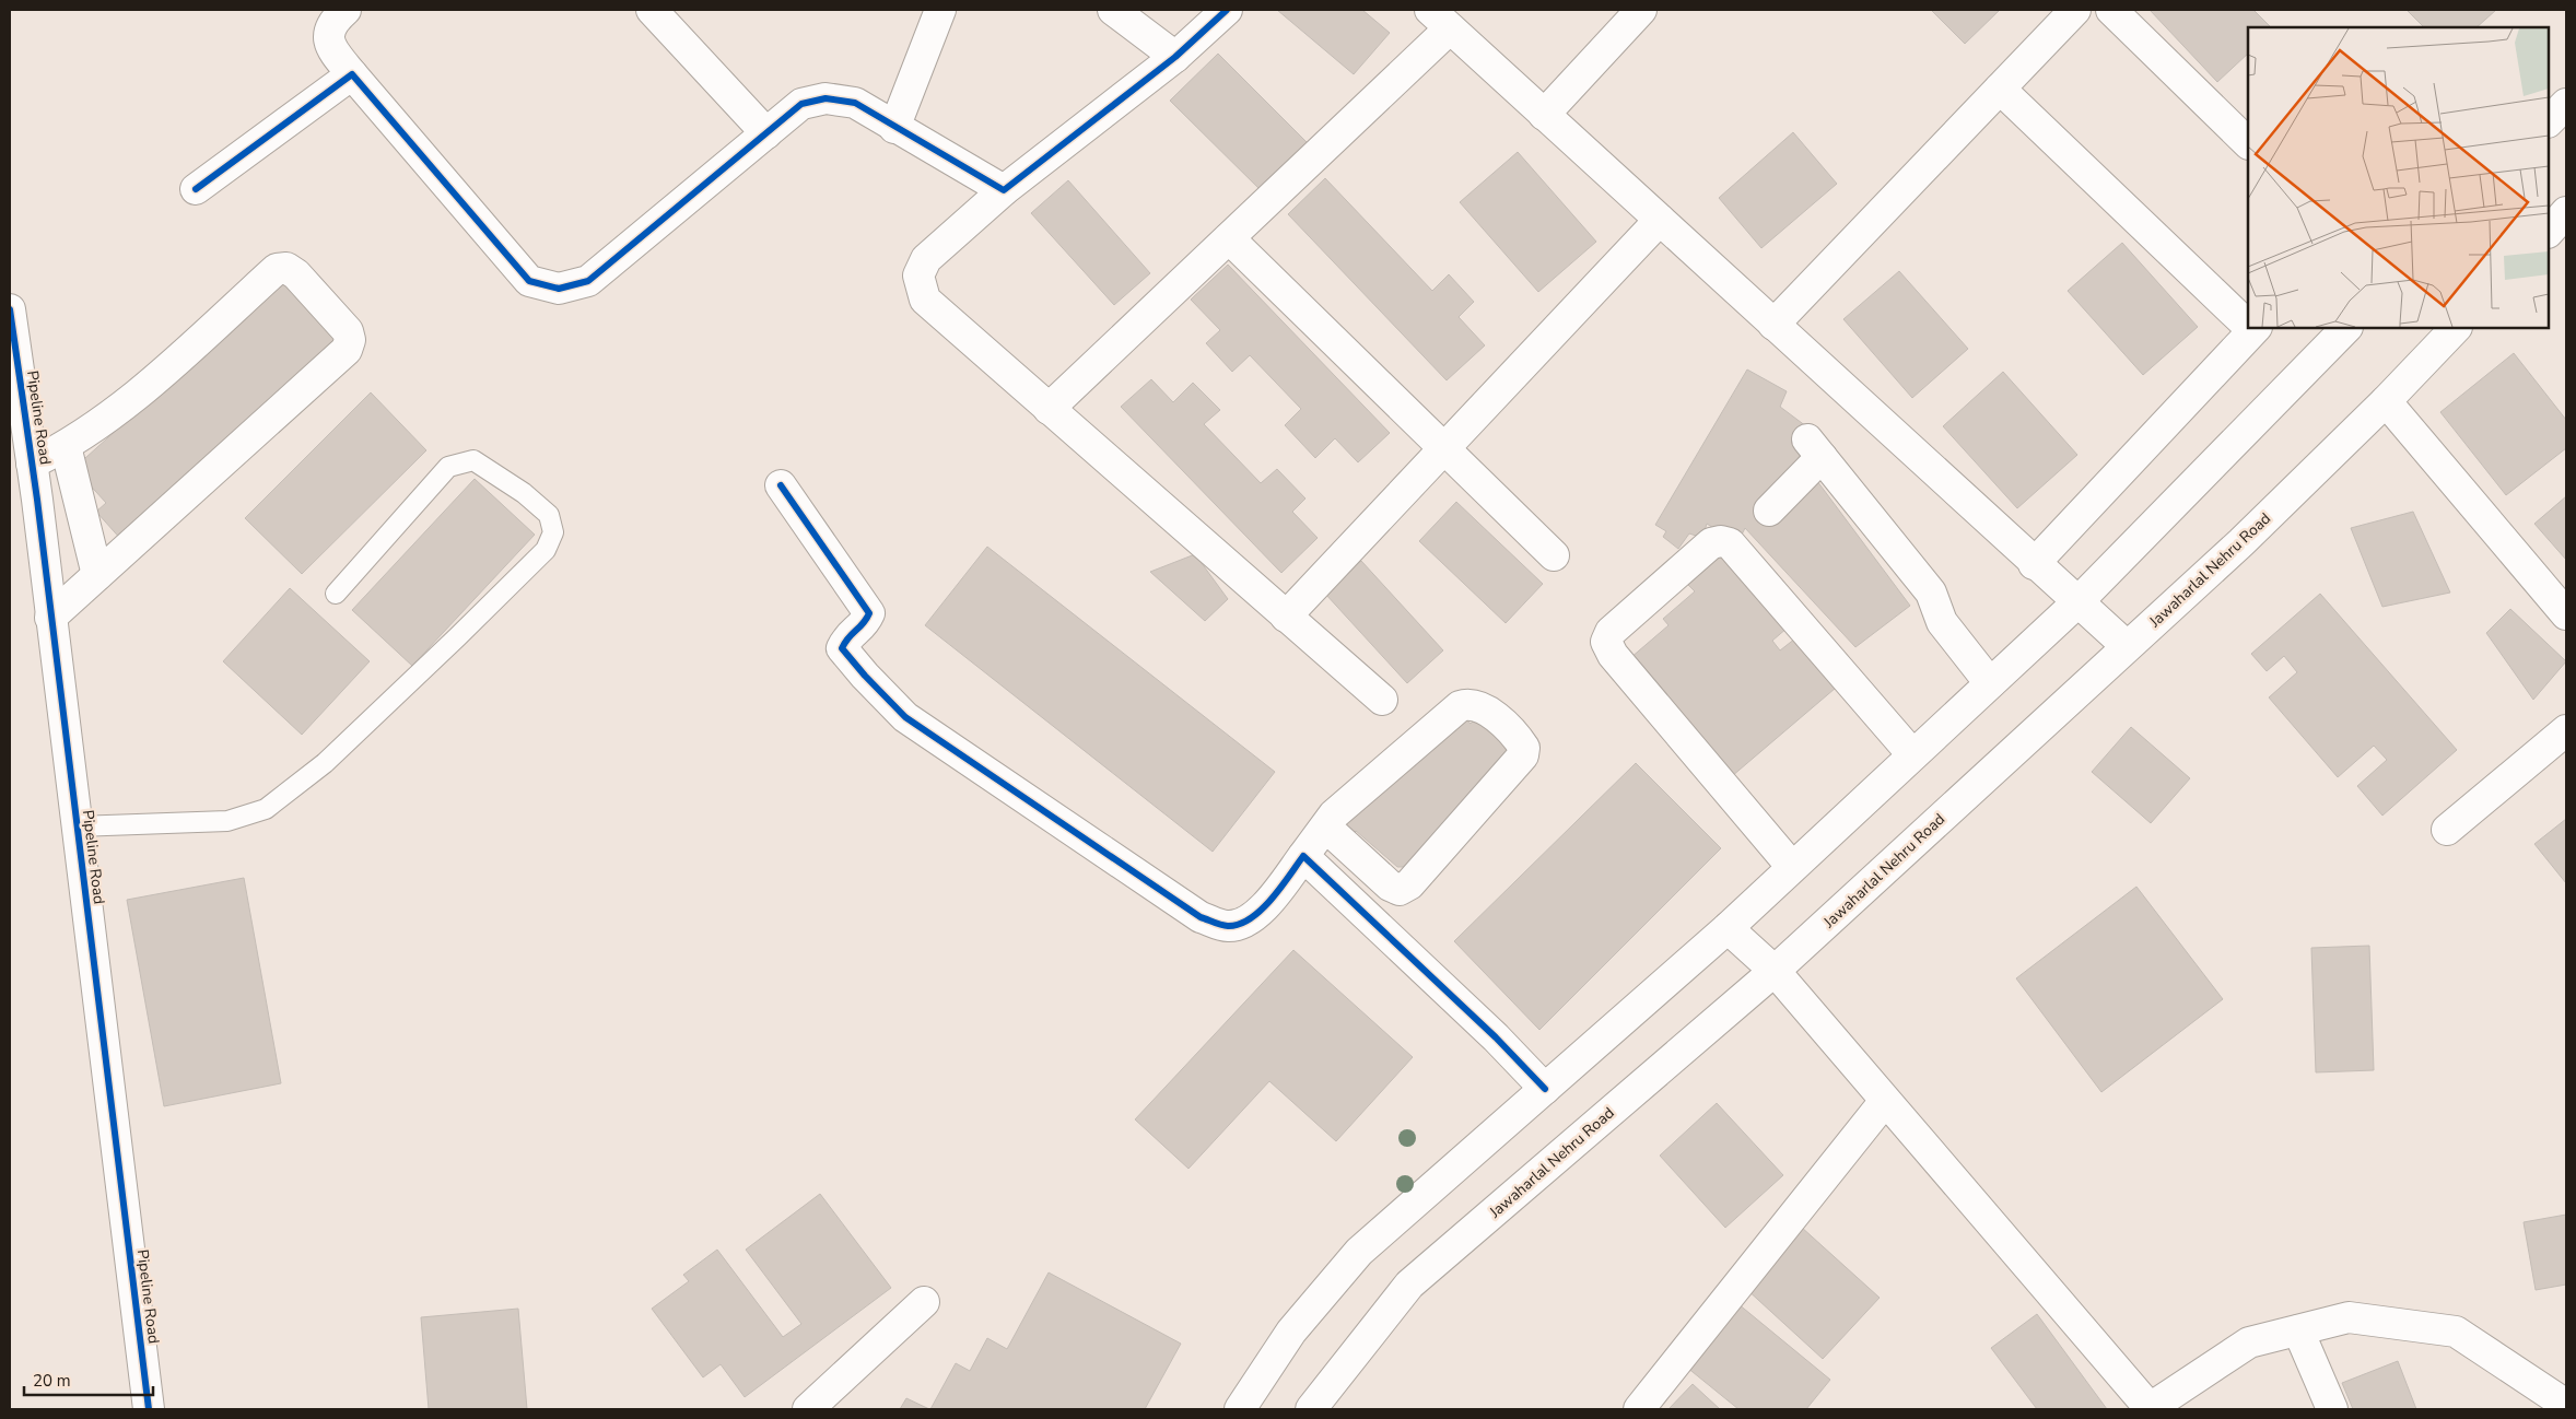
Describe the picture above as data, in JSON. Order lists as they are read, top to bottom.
{
  "streets": {
    "street": ["Pipeline Road", "Jawaharlal Nehru Road"]
  },
  "scale_bar": "20 m"
}
